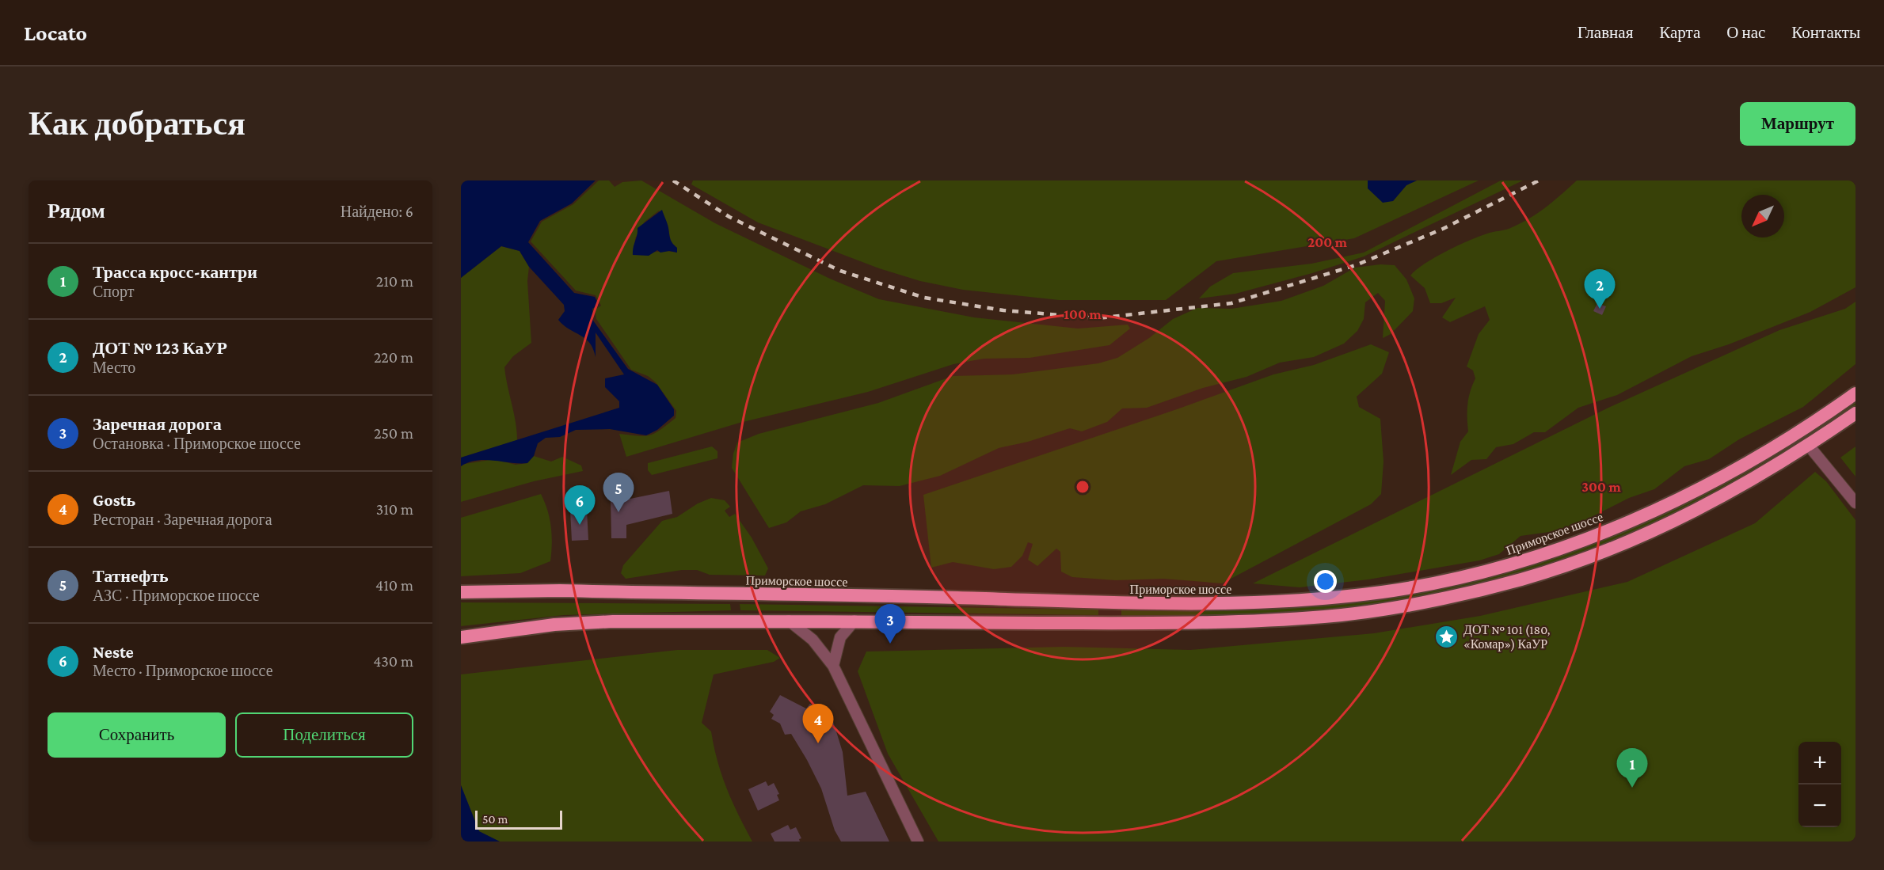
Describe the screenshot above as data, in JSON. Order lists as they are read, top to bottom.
{
  "streets": {
    "highway": ["Приморское шоссе"]
  },
  "places": {
    "place": ["ДОТ № 101 (180, «Комар») КаУР"]
  },
  "scale_bar": "50 m",
  "north": "bottom left",
  "page": {
    "header": "Locato",
    "nav": [
      "Главная",
      "Карта",
      "О нас",
      "Контакты"
    ],
    "buttons": [
      "Маршрут",
      ["Сохранить", "Поделиться"]
    ],
    "title": "Как добраться",
    "heading": ["Рядом", "Найдено: 6"],
    "list": [
      {
        "mark": "1",
        "name": "Трасса кросс-кантри",
        "note": "Спорт",
        "value": "210 m"
      },
      {
        "mark": "2",
        "name": "ДОТ № 123 КаУР",
        "note": "Место",
        "value": "220 m"
      },
      {
        "mark": "3",
        "name": "Заречная дорога",
        "note": "Остановка · Приморское шоссе",
        "value": "250 m"
      },
      {
        "mark": "4",
        "name": "Gostь",
        "note": "Ресторан · Заречная дорога",
        "value": "310 m"
      },
      {
        "mark": "5",
        "name": "Татнефть",
        "note": "АЗС · Приморское шоссе",
        "value": "410 m"
      },
      {
        "mark": "6",
        "name": "Neste",
        "note": "Место · Приморское шоссе",
        "value": "430 m"
      }
    ],
    "pins": [
      "2",
      "5",
      "6",
      "3",
      "4",
      "1"
    ],
    "map_buttons": ["+", "−"],
    "scale": "50 m"
  },
  "rings": ["200 m", "100 m", "300 m"]
}
